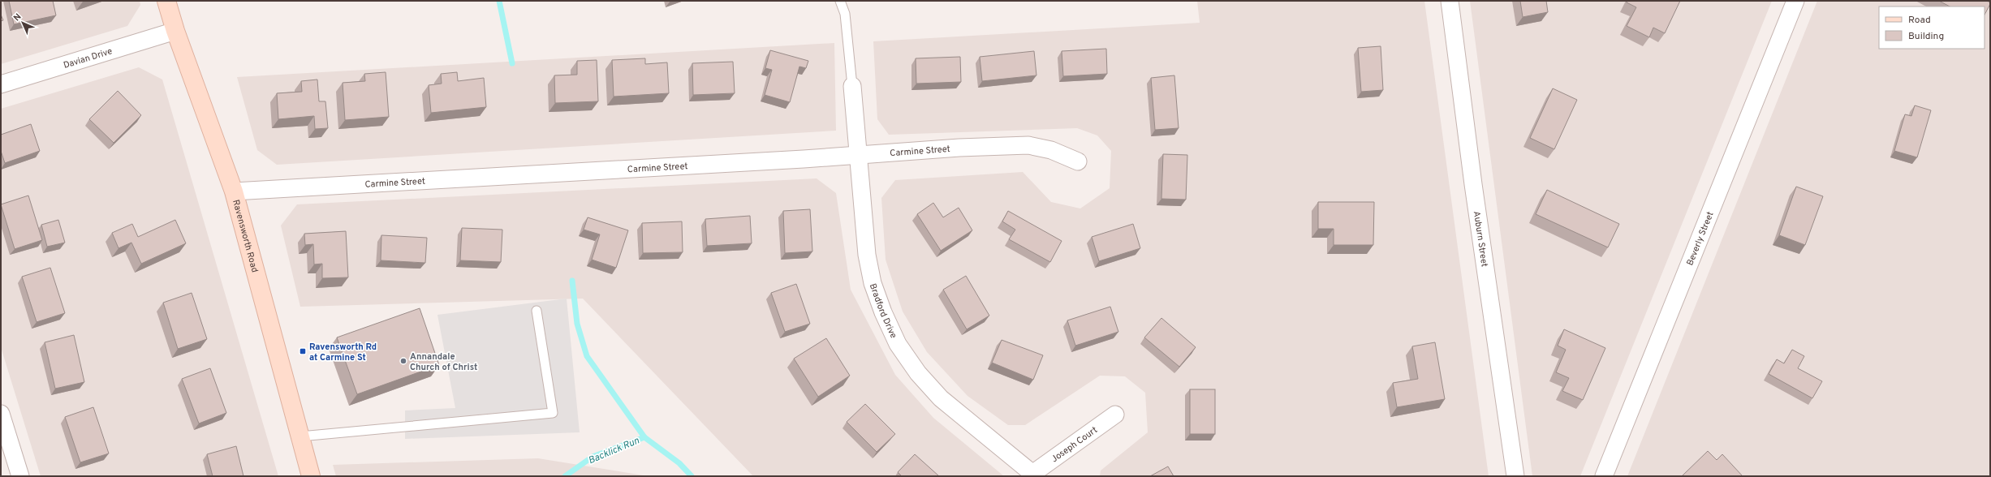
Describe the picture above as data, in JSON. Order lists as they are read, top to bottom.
{
  "streets": {
    "main road": ["Ravensworth Road"],
    "street": [
      "Davian Drive",
      "Carmine Street",
      "Auburn Street",
      "Beverly Street",
      "Bradford Drive",
      "Joseph Court"
    ]
  },
  "crossings": [
    ["Davian Drive", "Ravensworth Road"],
    ["Carmine Street", "Ravensworth Road"],
    ["Carmine Street", "Bradford Drive"],
    ["Bradford Drive", "Joseph Court"]
  ],
  "water": ["Backlick Run"],
  "places": {
    "transit": ["Ravensworth Rd at Carmine St"],
    "other": ["Annandale Church of Christ"]
  },
  "legend": ["Road", "Building"],
  "north": "top left"
}
